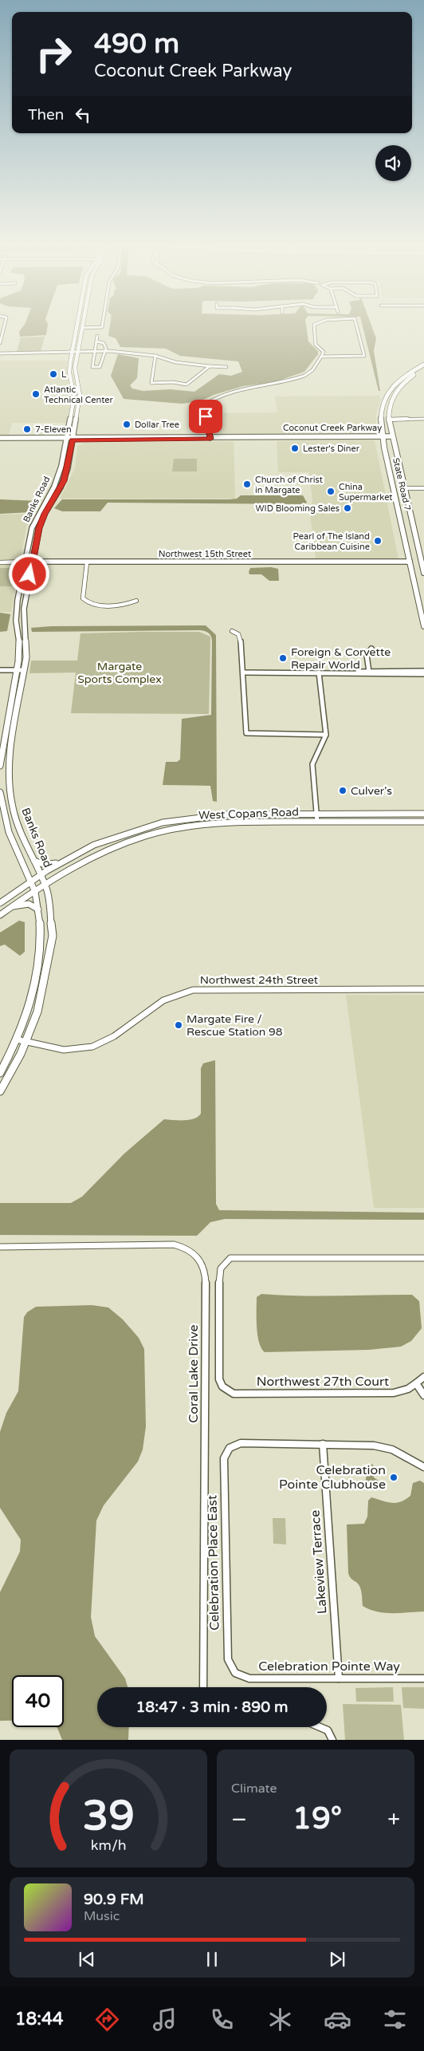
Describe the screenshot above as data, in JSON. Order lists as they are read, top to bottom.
{
  "streets": {
    "main road": ["State Road 7"],
    "street": [
      "Coconut Creek Parkway",
      "Banks Road",
      "Northwest 15th Street",
      "West Copans Road",
      "Northwest 24th Street",
      "Coral Lake Drive",
      "Northwest 27th Court",
      "Lakeview Terrace",
      "Celebration Place East",
      "Celebration Pointe Way"
    ]
  },
  "crossings": [
    ["Coconut Creek Parkway", "State Road 7"],
    ["Coconut Creek Parkway", "Banks Road"],
    ["State Road 7", "Northwest 15th Street"],
    ["Banks Road", "Northwest 15th Street"],
    ["Banks Road", "West Copans Road"],
    ["Banks Road", "Northwest 24th Street"],
    ["Lakeview Terrace", "Celebration Place East"],
    ["Lakeview Terrace", "Celebration Pointe Way"],
    ["Celebration Place East", "Celebration Pointe Way"]
  ],
  "parks": ["Margate Sports Complex"],
  "places": [
    "L",
    "Atlantic Technical Center",
    "Dollar Tree",
    "7-Eleven",
    "Lester's Diner",
    "Church of Christ in Margate",
    "China Supermarket",
    "WID Blooming Sales",
    "Pearl of The Island Caribbean Cuisine",
    "Foreign & Corvette Repair World",
    "Culver's",
    "Margate Fire / Rescue Station 98",
    "Celebration Pointe Clubhouse"
  ],
  "page": {
    "turn": ["490 m", "Coconut Creek Parkway"],
    "then": "Then",
    "limit": "40",
    "trip": "18:47 · 3 min · 890 m",
    "tile": "Climate",
    "heat": ["−", "19°", "+"],
    "song": ["90.9 FM", "Music"],
    "tabs": "18:44",
    "gauge": ["39", "km/h"]
  }
}
